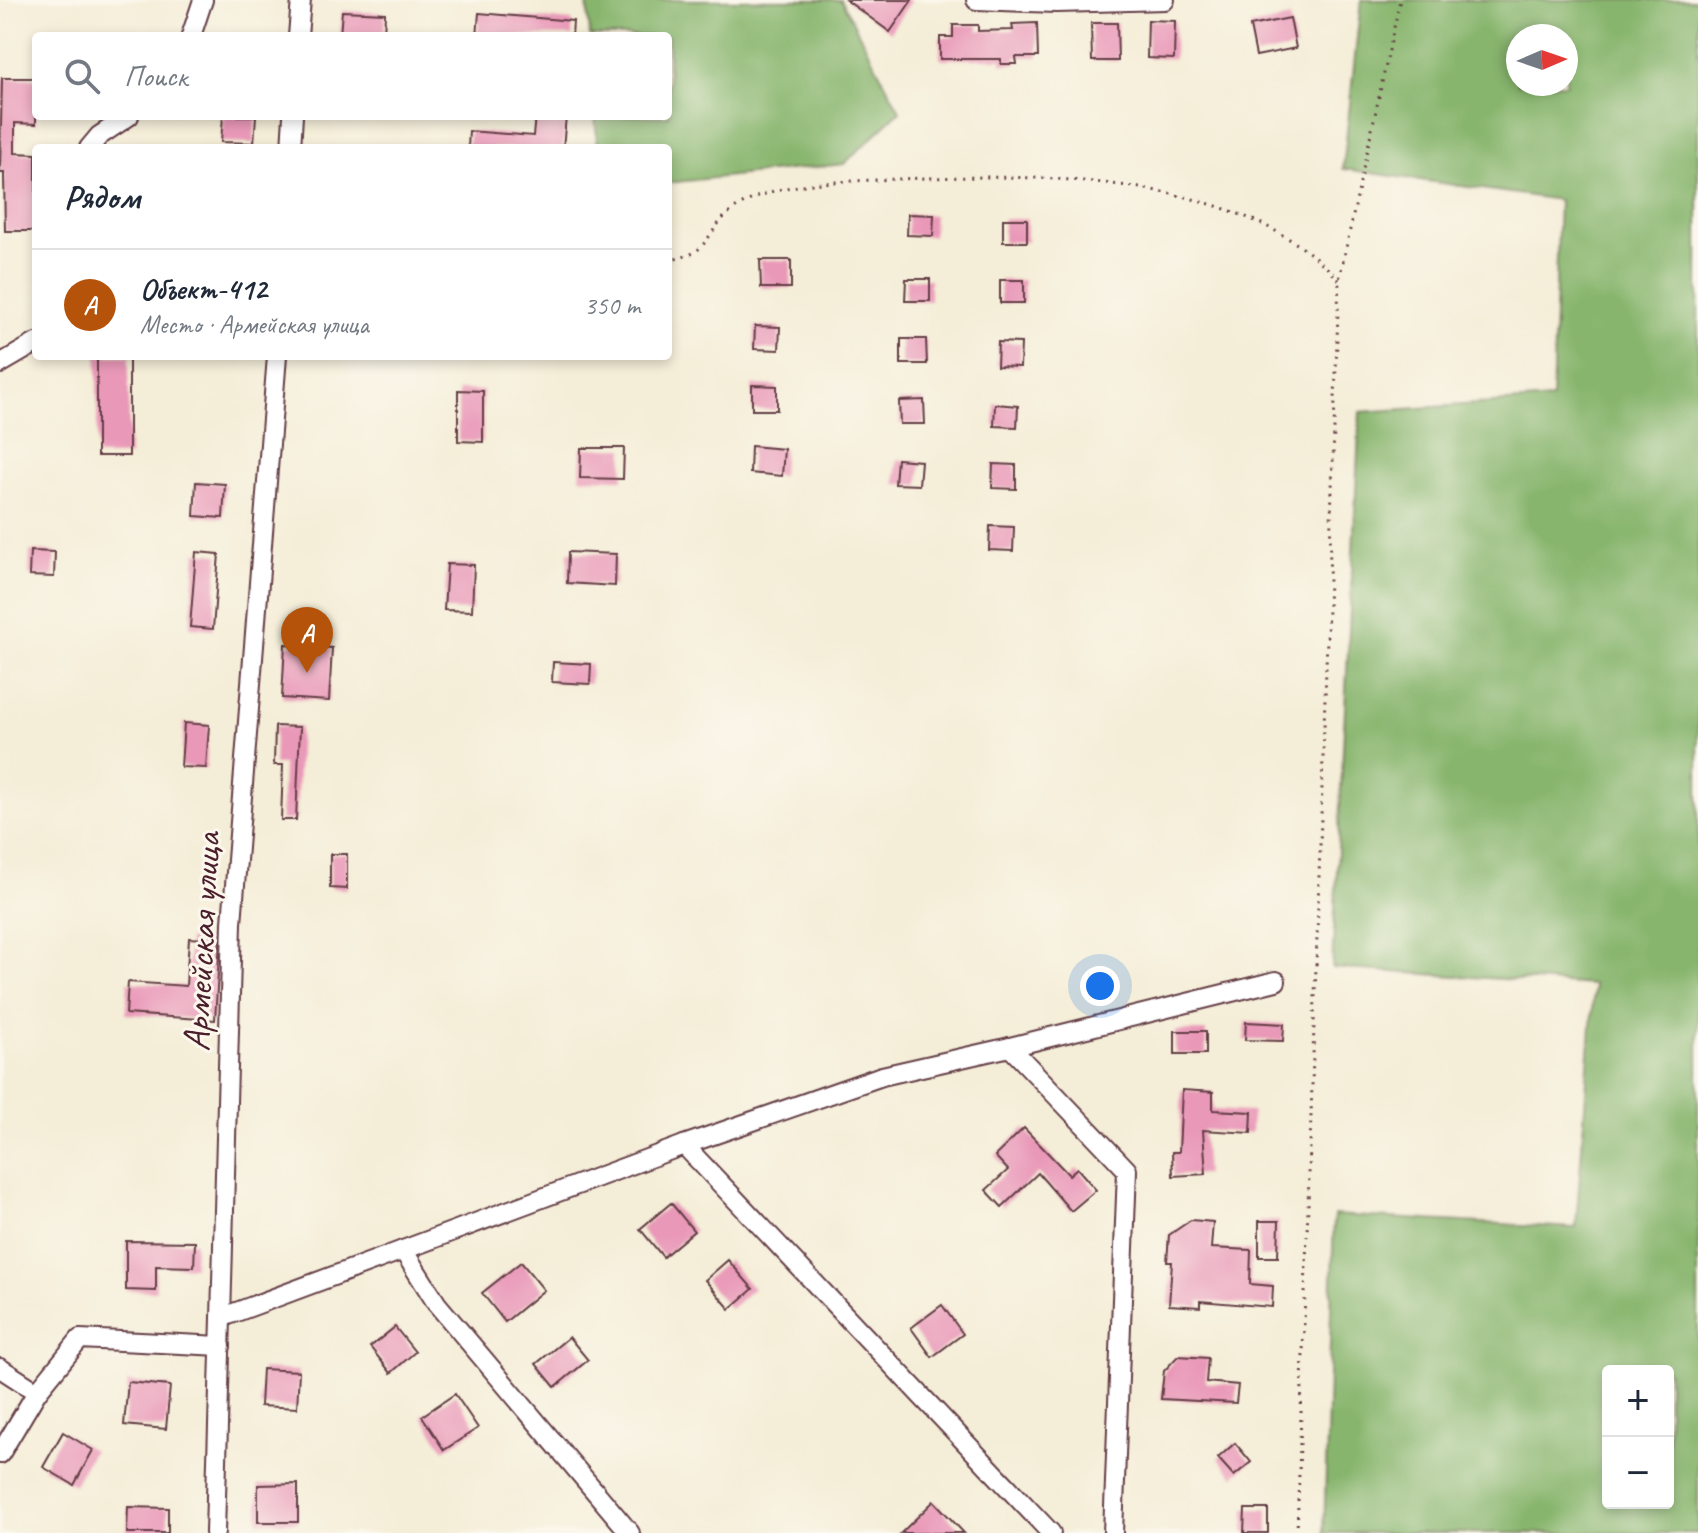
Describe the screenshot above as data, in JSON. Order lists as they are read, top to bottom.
{
  "streets": {
    "street": ["Армейская улица"]
  },
  "north": "right",
  "page": {
    "search": "Поиск",
    "heading": "Рядом",
    "list": [
      {
        "mark": "A",
        "name": "Объект-412",
        "note": "Место · Армейская улица",
        "value": "350 m"
      }
    ],
    "pins": "A",
    "map_buttons": ["+", "−"]
  }
}
